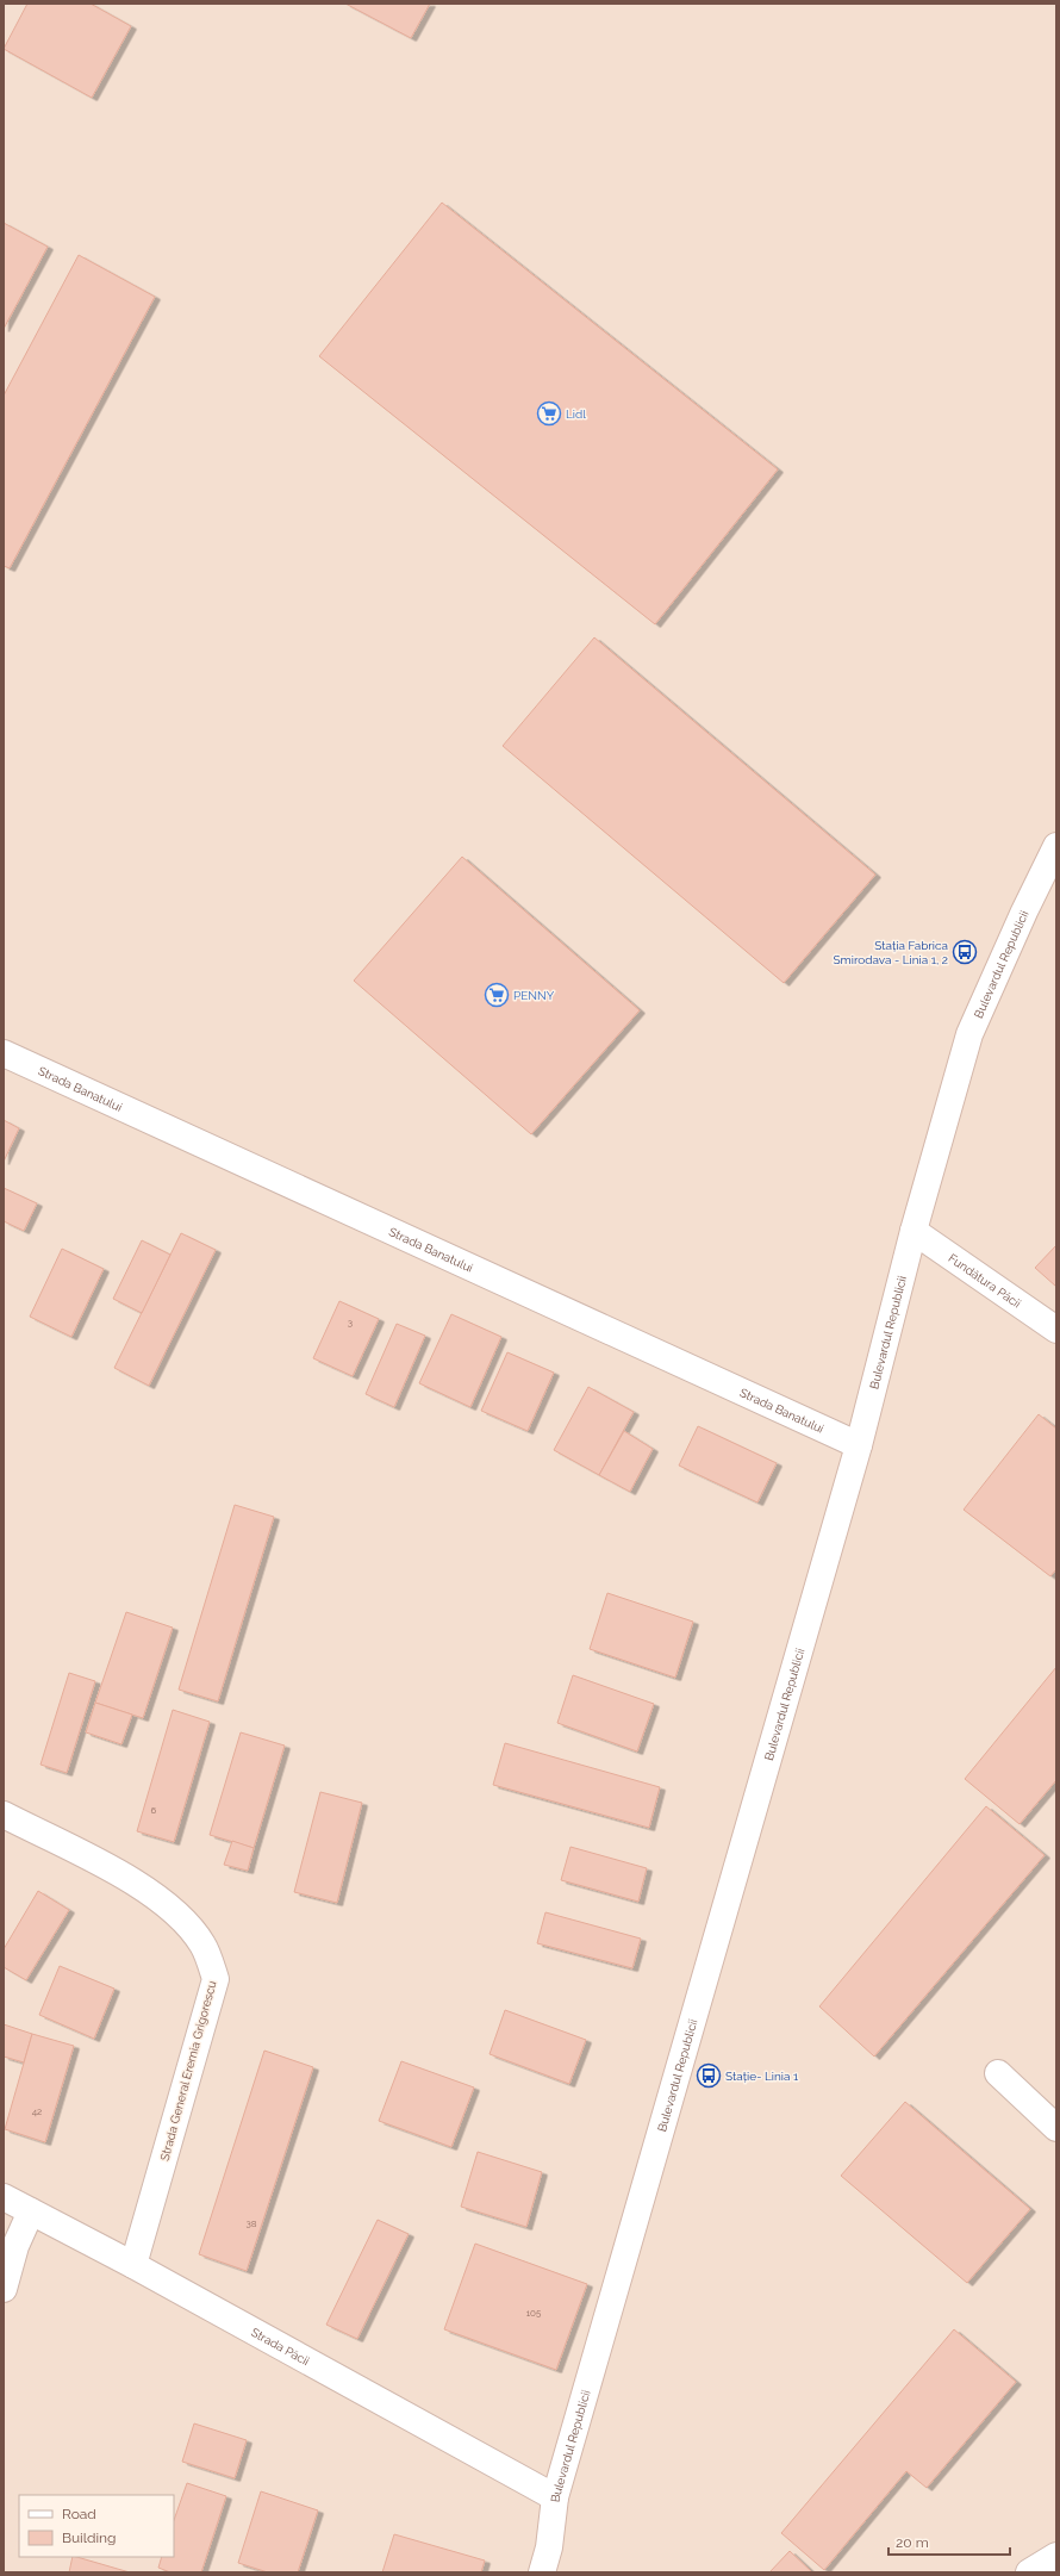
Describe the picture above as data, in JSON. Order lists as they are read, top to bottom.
{
  "streets": {
    "street": [
      "Bulevardul Republicii",
      "Strada Banatului",
      "Fundătura Păcii",
      "Strada General Eremia Grigorescu",
      "Strada Păcii"
    ]
  },
  "crossings": [
    ["Bulevardul Republicii", "Strada Banatului"],
    ["Bulevardul Republicii", "Fundătura Păcii"],
    ["Bulevardul Republicii", "Strada Păcii"],
    ["Strada General Eremia Grigorescu", "Strada Păcii"]
  ],
  "places": {
    "supermarket": ["Lidl", "PENNY"],
    "bus stop": ["Stația Fabrica Smirodava - Linia 1, 2", "Stație- Linia 1"]
  },
  "house_numbers": [
    "3",
    "6",
    "42",
    "38",
    "105"
  ],
  "legend": ["Road", "Building"],
  "scale_bar": "20 m"
}
